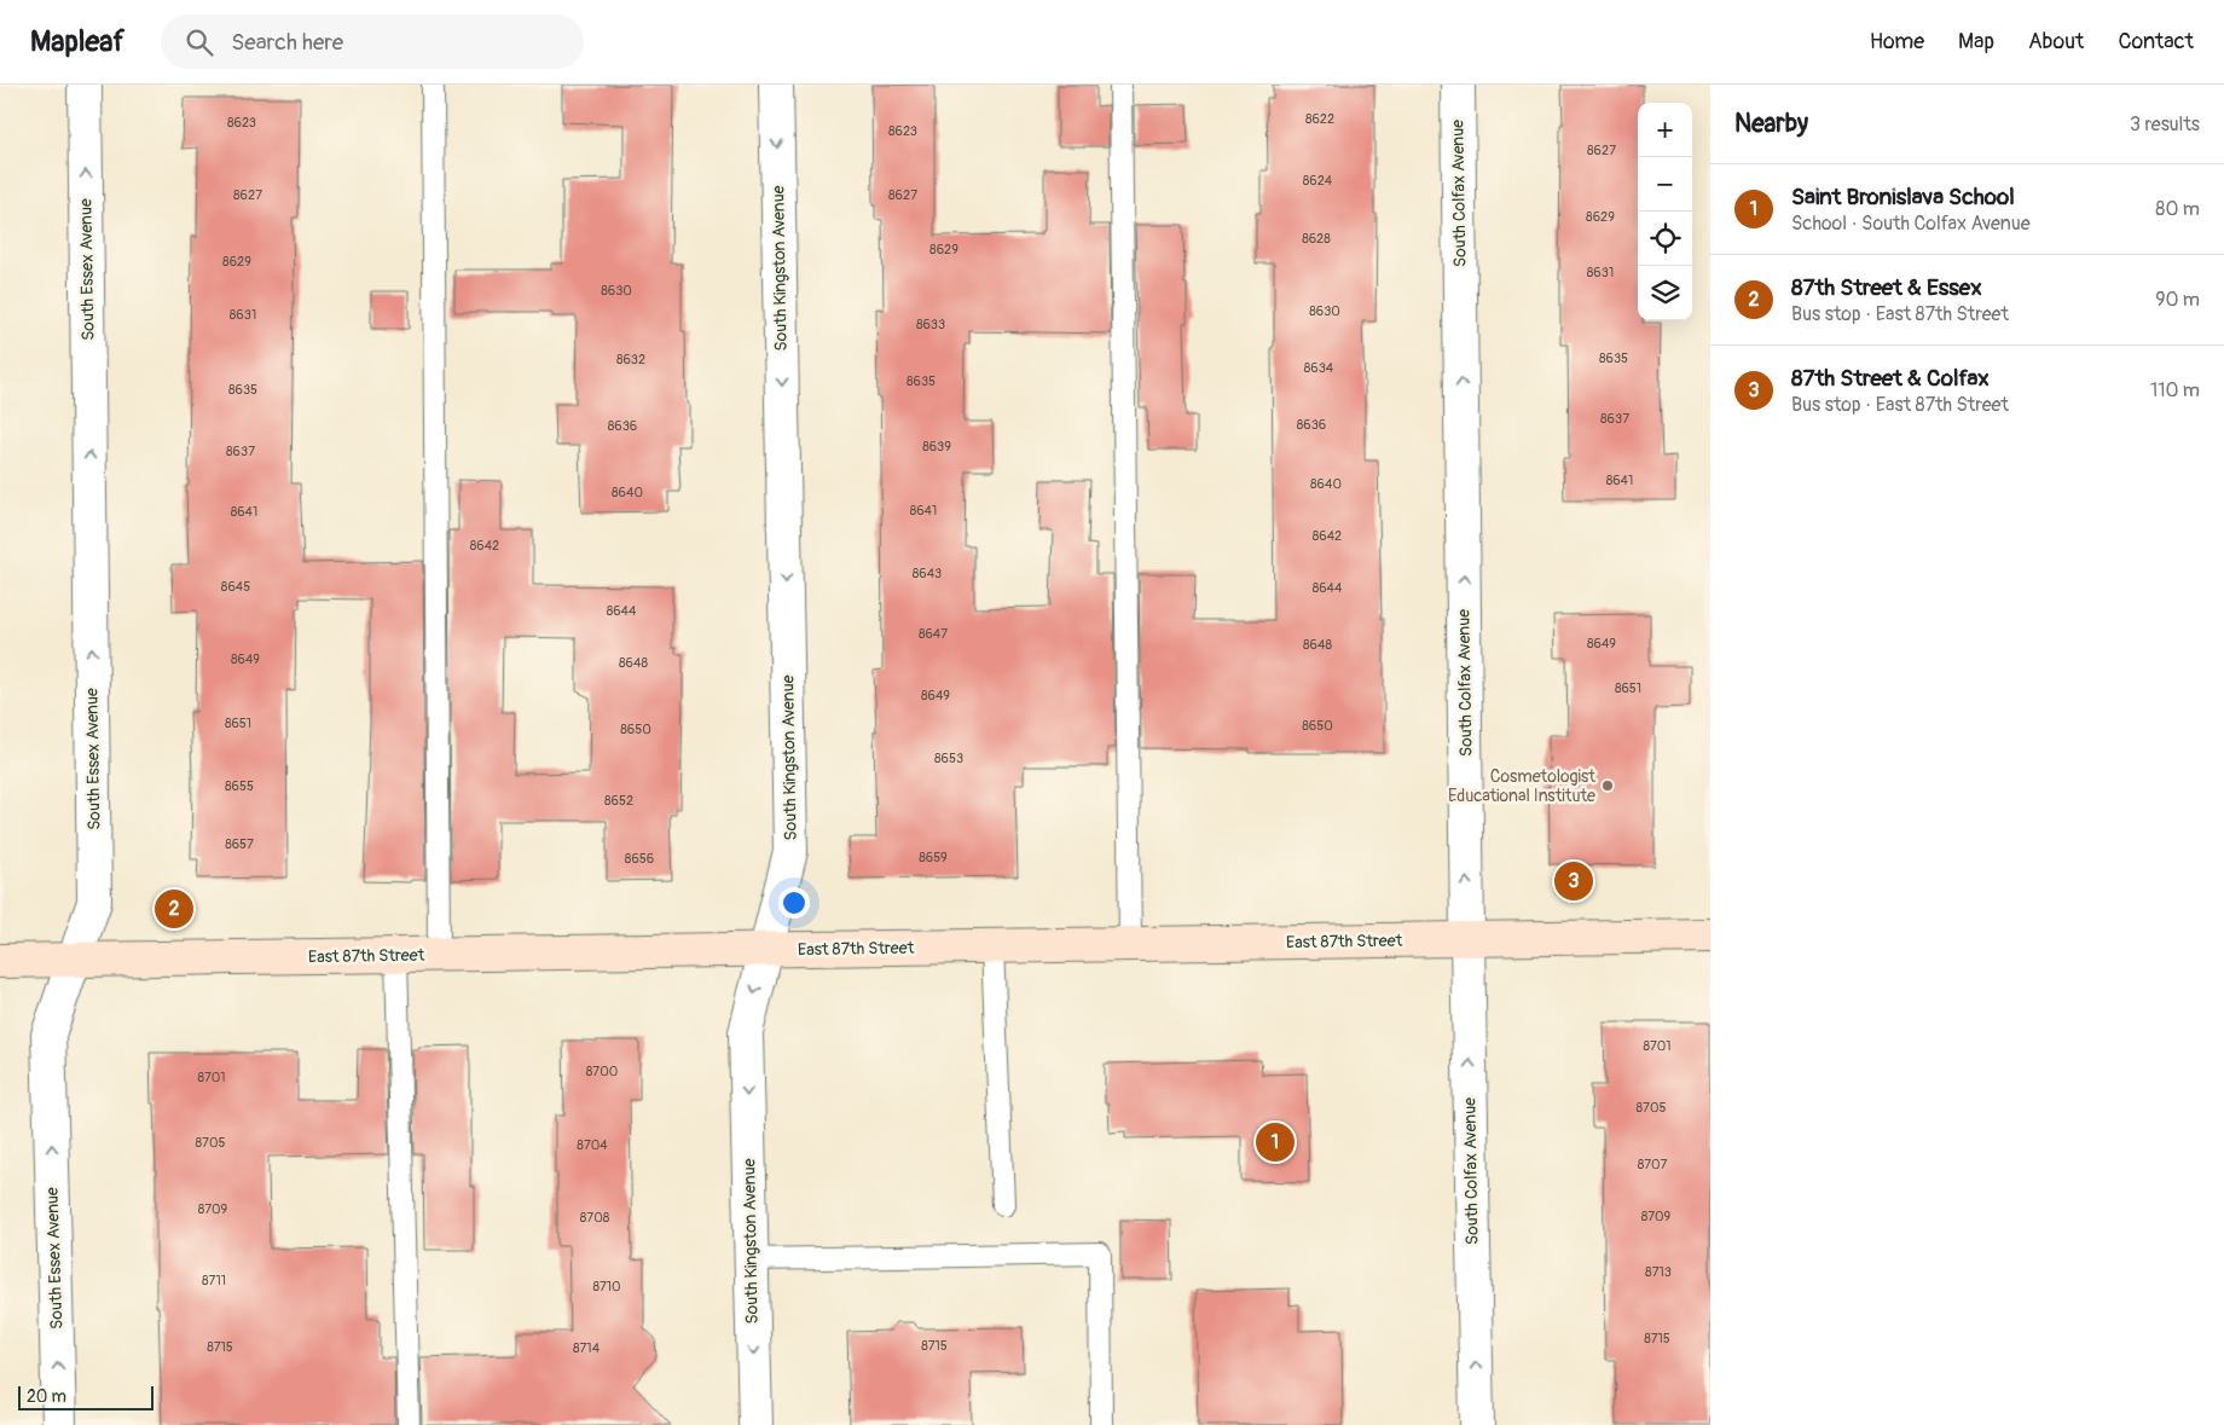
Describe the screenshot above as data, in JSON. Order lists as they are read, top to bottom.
{
  "streets": {
    "main road": ["East 87th Street"],
    "street": ["South Colfax Avenue", "South Kingston Avenue", "South Essex Avenue"]
  },
  "crossings": [
    ["South Colfax Avenue", "East 87th Street"],
    ["South Kingston Avenue", "East 87th Street"],
    ["South Essex Avenue", "East 87th Street"]
  ],
  "one_way": ["South Colfax Avenue", "South Kingston Avenue", "South Essex Avenue"],
  "places": ["Cosmetologist Educational Institute"],
  "house_numbers": [
    "8622",
    "8623",
    "8623",
    "8627",
    "8624",
    "8627",
    "8627",
    "8629",
    "8628",
    "8629",
    "8629",
    "8631",
    "8630",
    "8630",
    "8631",
    "8633",
    "8635",
    "8632",
    "8634",
    "8635",
    "8635",
    "8637",
    "8636",
    "8636",
    "8639",
    "8637",
    "8641",
    "8640",
    "8640",
    "8641",
    "8641",
    "8642",
    "8642",
    "8643",
    "8645",
    "8644",
    "8644",
    "8647",
    "8649",
    "8648",
    "8649",
    "8648",
    "8651",
    "8649",
    "8651",
    "8650",
    "8650",
    "8653",
    "8655",
    "8652",
    "8657",
    "8659",
    "8656",
    "8701",
    "8700",
    "8701",
    "8705",
    "8705",
    "8704",
    "8707",
    "8709",
    "8709",
    "8708",
    "8713",
    "8711",
    "8710",
    "8715",
    "8715",
    "8715",
    "8714"
  ],
  "scale_bar": "20 m",
  "page": {
    "header": "Mapleaf",
    "search": "Search here",
    "nav": [
      "Home",
      "Map",
      "About",
      "Contact"
    ],
    "heading": ["Nearby", "3 results"],
    "map_buttons": ["+", "−"],
    "list": [
      {
        "mark": "1",
        "name": "Saint Bronislava School",
        "note": "School · South Colfax Avenue",
        "value": "80 m"
      },
      {
        "mark": "2",
        "name": "87th Street & Essex",
        "note": "Bus stop · East 87th Street",
        "value": "90 m"
      },
      {
        "mark": "3",
        "name": "87th Street & Colfax",
        "note": "Bus stop · East 87th Street",
        "value": "110 m"
      }
    ],
    "pins": ["3", "2", "1"],
    "scale": "20 m"
  }
}
